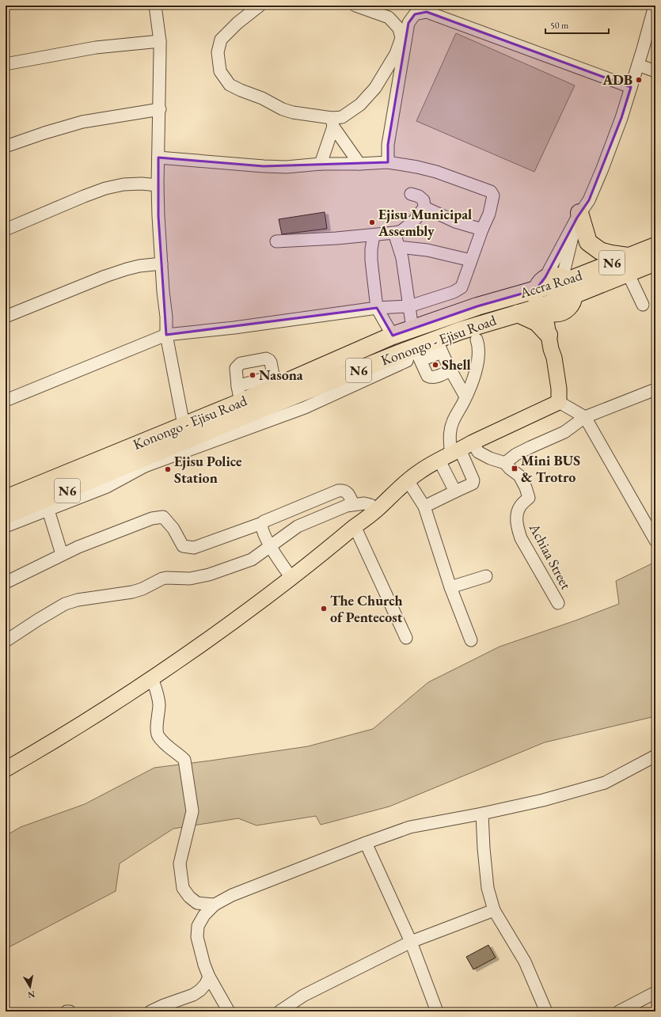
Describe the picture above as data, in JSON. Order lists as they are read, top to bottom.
{
  "streets": {
    "highway": ["N6", "Accra Road", "Konongo - Ejisu Road"],
    "street": ["Achiaa Street"]
  },
  "crossings": [
    ["Accra Road", "Konongo - Ejisu Road"]
  ],
  "places": {
    "other": [
      "ADB",
      "Ejisu Municipal Assembly",
      "Shell",
      "Nasona",
      "Ejisu Police Station",
      "The Church of Pentecost"
    ],
    "transit": ["Mini BUS & Trotro"]
  },
  "scale_bar": "50 m",
  "north": "bottom"
}
